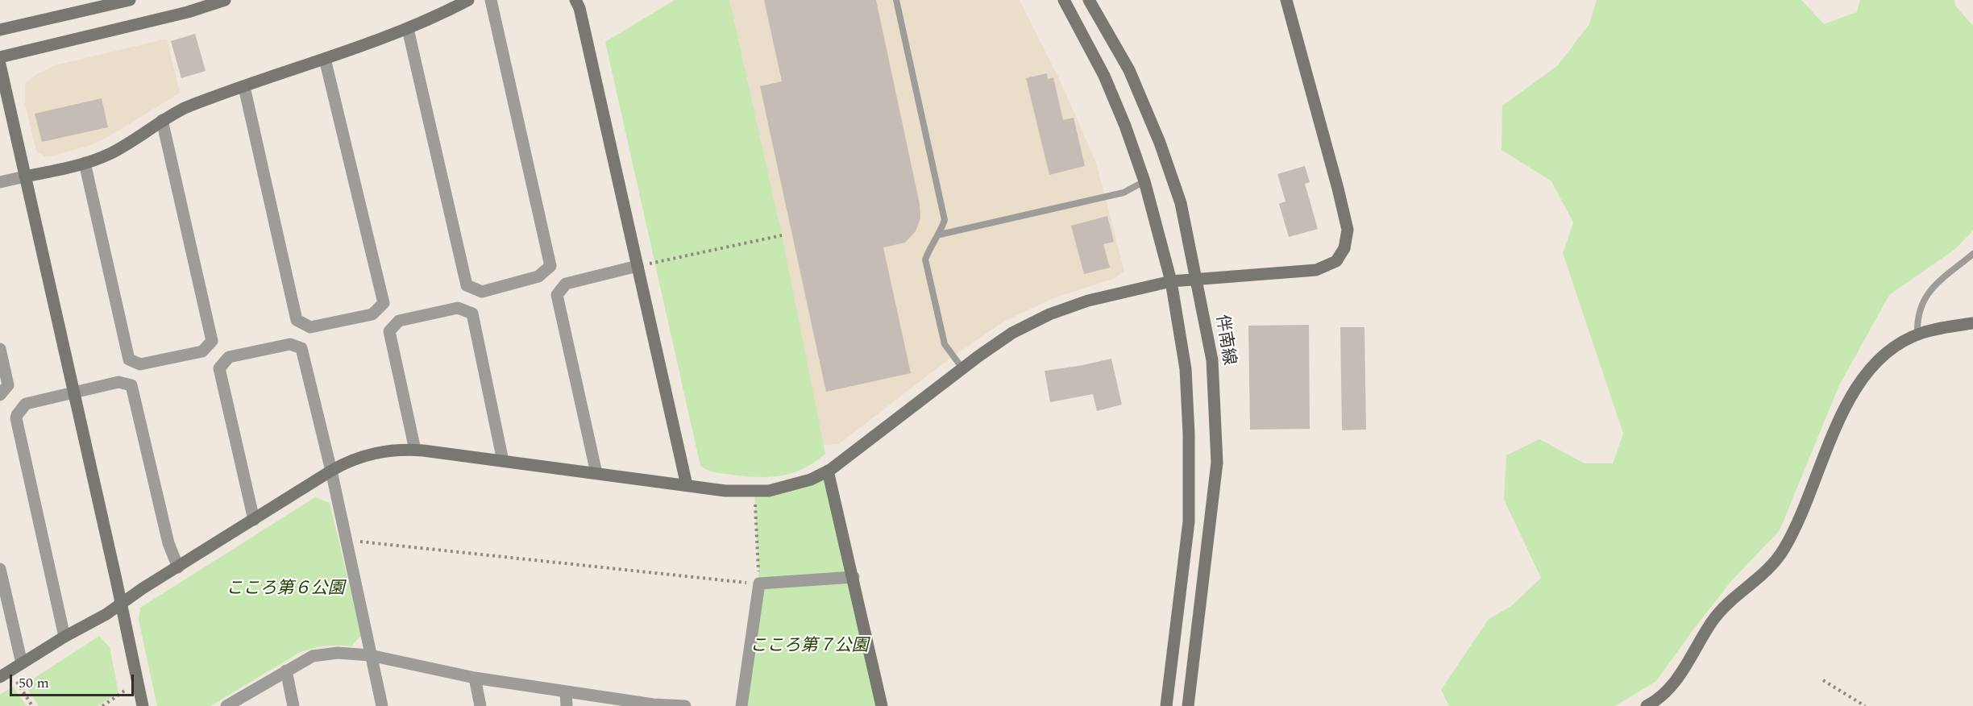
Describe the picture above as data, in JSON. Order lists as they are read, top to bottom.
{
  "streets": {
    "street": ["伴南線"]
  },
  "parks": ["こころ第６公園", "こころ第７公園"],
  "scale_bar": "50 m"
}
